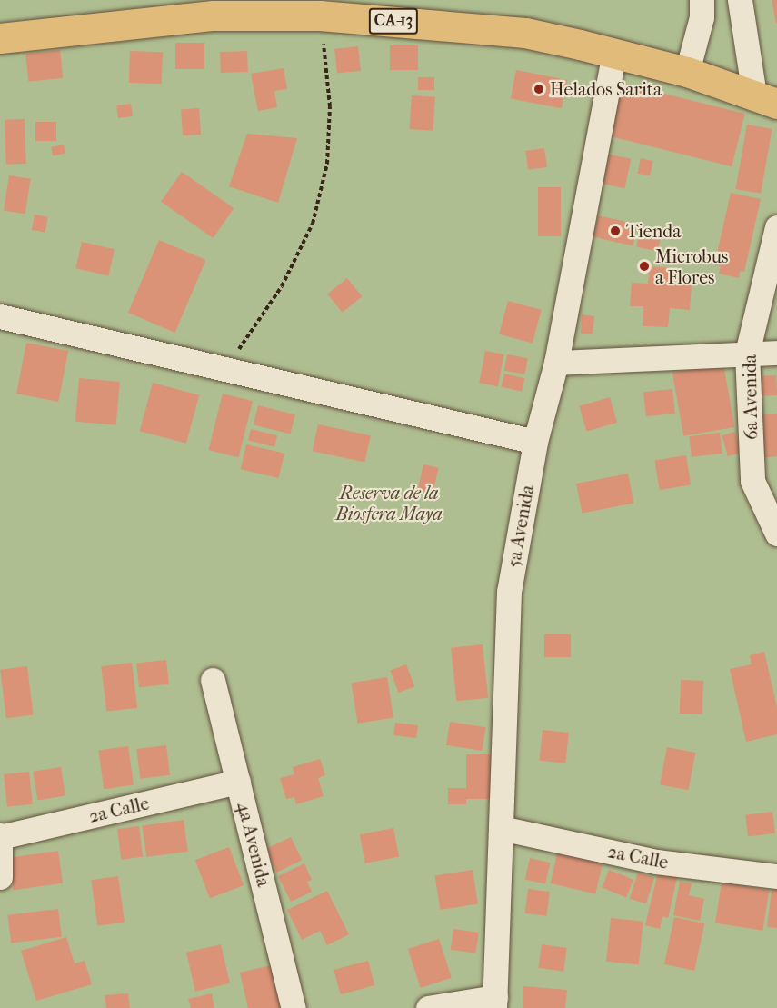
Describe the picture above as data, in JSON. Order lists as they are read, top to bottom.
{
  "streets": {
    "highway": ["CA-13"],
    "street": [
      "6a Avenida",
      "5a Avenida",
      "2a Calle",
      "4a Avenida"
    ]
  },
  "crossings": [
    ["CA-13", "5a Avenida"],
    ["5a Avenida", "2a Calle"],
    ["2a Calle", "4a Avenida"]
  ],
  "parks": ["Reserva de la Biosfera Maya"],
  "places": ["Helados Sarita", "Tienda", "Microbus a Flores"]
}
